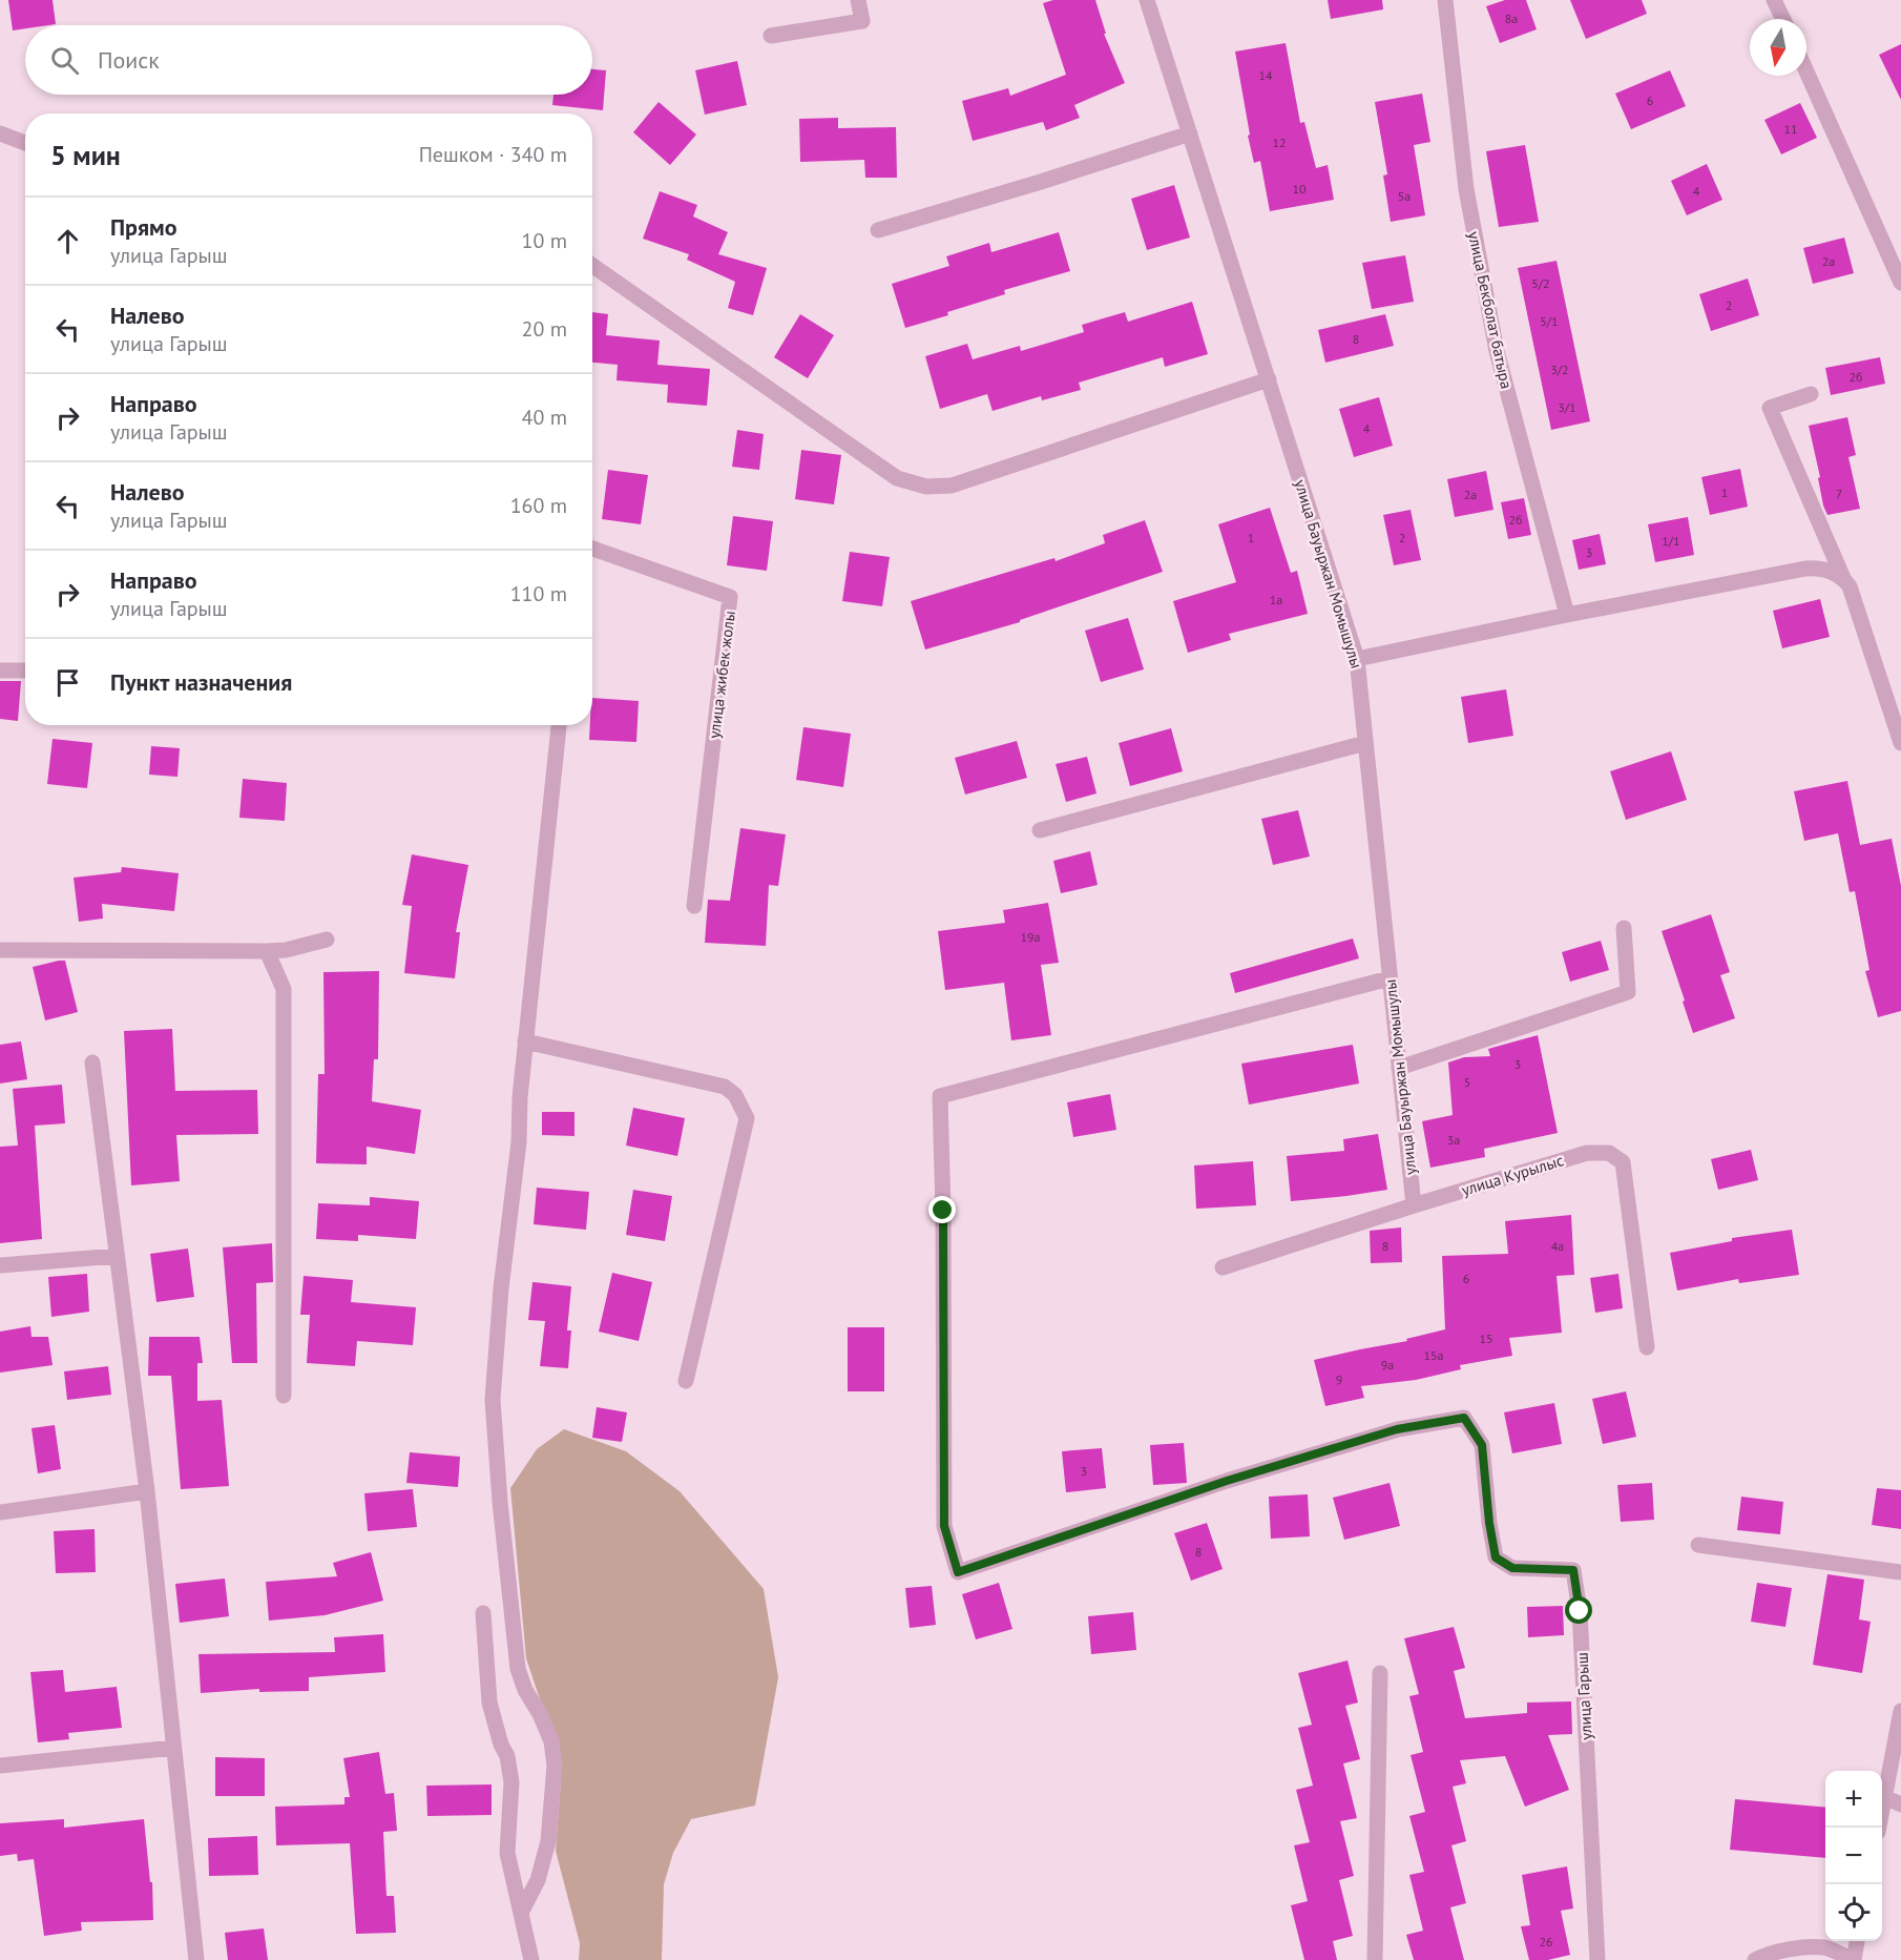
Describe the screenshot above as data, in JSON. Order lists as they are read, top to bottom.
{
  "streets": {
    "street": [
      "улица Бекболат батыра",
      "улица Бауыржан Момышулы",
      "улица жибек жолы",
      "улица Курылыс",
      "улица Гарыш"
    ]
  },
  "crossings": [
    ["улица Бауыржан Момышулы", "улица Курылыс"],
    ["улица Бауыржан Момышулы", "улица Гарыш"]
  ],
  "house_numbers": [
    "8а",
    "14",
    "6",
    "11",
    "12",
    "10",
    "4",
    "5а",
    "2а",
    "5/2",
    "2",
    "5/1",
    "8",
    "3/2",
    "2б",
    "3/1",
    "4",
    "1",
    "7",
    "2а",
    "2б",
    "1",
    "2",
    "1/1",
    "3",
    "1а",
    "19а",
    "3",
    "5",
    "3а",
    "8",
    "4а",
    "6",
    "15",
    "15а",
    "9а",
    "9",
    "3",
    "8",
    "26"
  ],
  "north": "bottom",
  "page": {
    "search": "Поиск",
    "heading": ["5 мин", "Пешком · 340 m"],
    "list": [
      ["Прямо", "улица Гарыш", "10 m"],
      ["Налево", "улица Гарыш", "20 m"],
      ["Направо", "улица Гарыш", "40 m"],
      ["Налево", "улица Гарыш", "160 m"],
      ["Направо", "улица Гарыш", "110 m"],
      "Пункт назначения"
    ],
    "map_buttons": ["+", "−"]
  }
}
